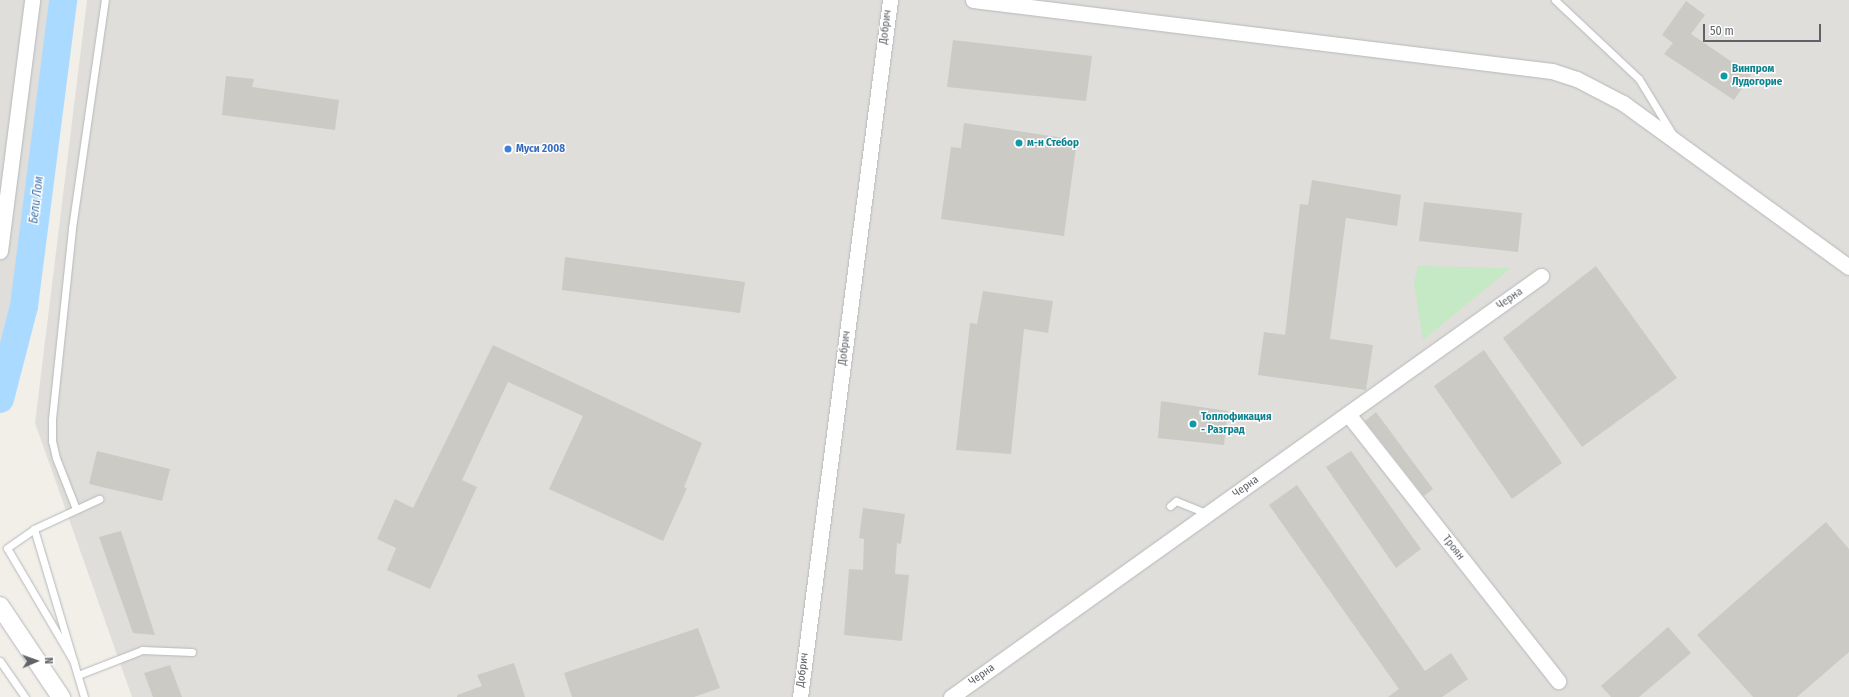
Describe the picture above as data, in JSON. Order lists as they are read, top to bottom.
{
  "streets": {
    "street": ["Добрич", "Черна", "Троян"]
  },
  "crossings": [
    ["Черна", "Троян"]
  ],
  "water": ["Бели Лом"],
  "places": [
    "Винпром Лудогорие",
    "м-н Стебор",
    "Муси 2008",
    "Топлофикация - Разград"
  ],
  "scale_bar": "50 m",
  "north": "right"
}
